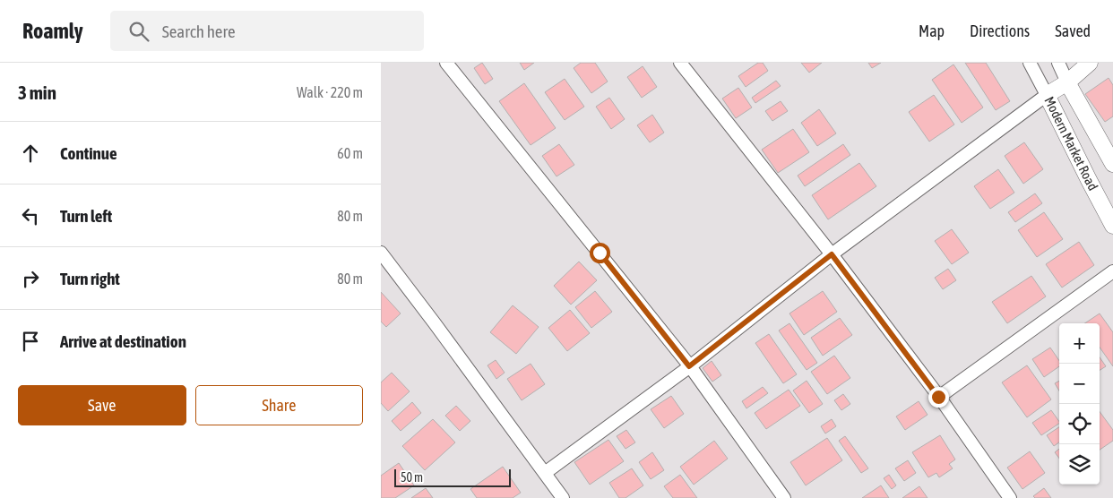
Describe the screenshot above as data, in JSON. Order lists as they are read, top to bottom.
{
  "streets": {
    "street": ["Modern Market Road"]
  },
  "scale_bar": "50 m",
  "page": {
    "header": "Roamly",
    "search": "Search here",
    "nav": ["Map", "Directions", "Saved"],
    "heading": ["3 min", "Walk · 220 m"],
    "list": [
      ["Continue", "60 m"],
      ["Turn left", "80 m"],
      ["Turn right", "80 m"],
      "Arrive at destination"
    ],
    "map_buttons": ["+", "−"],
    "buttons": ["Save", "Share"],
    "scale": "50 m"
  }
}
